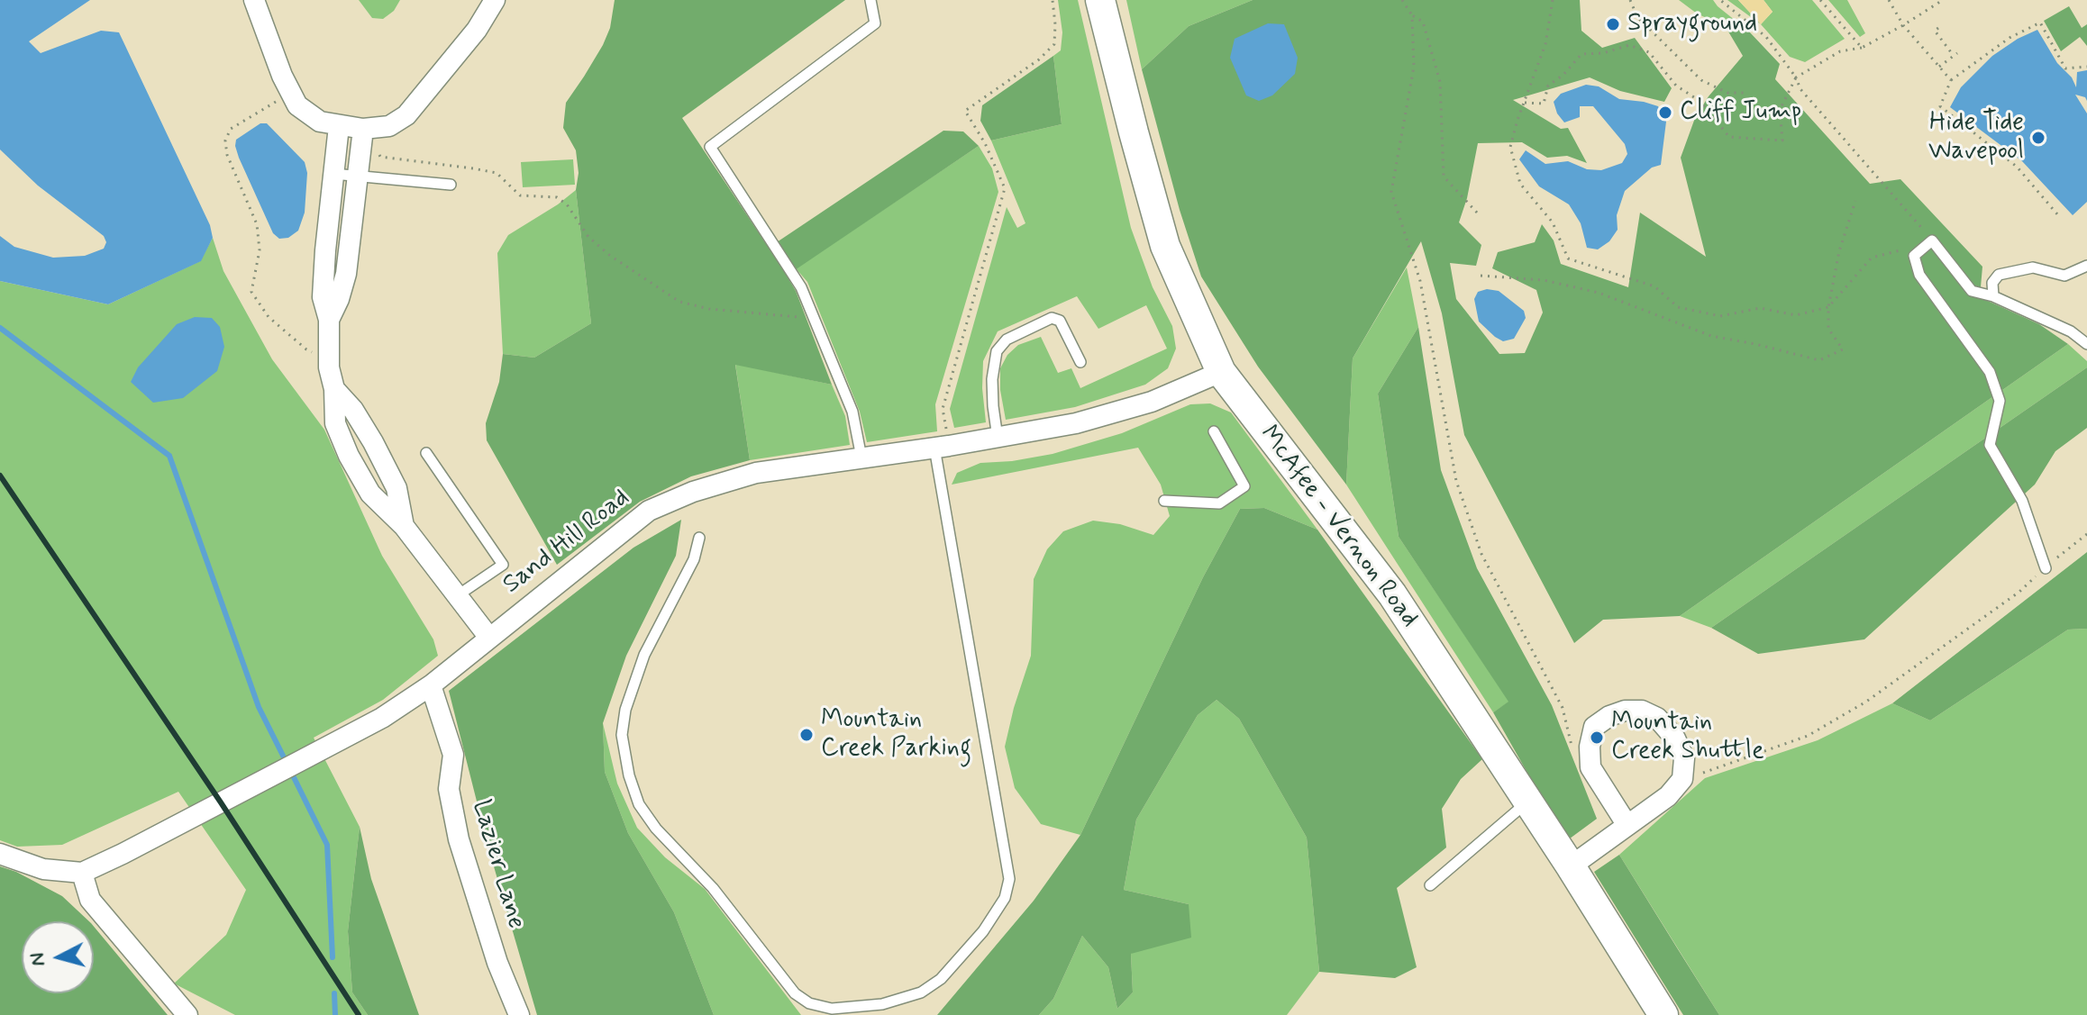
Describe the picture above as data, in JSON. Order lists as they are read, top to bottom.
{
  "streets": {
    "main road": ["McAfee - Vernon Road"],
    "street": ["Sand Hill Road", "Lazier Lane"]
  },
  "crossings": [
    ["McAfee - Vernon Road", "Sand Hill Road"],
    ["Sand Hill Road", "Lazier Lane"]
  ],
  "places": [
    "Sprayground",
    "Cliff Jump",
    "Hide Tide Wavepool",
    "Mountain Creek Parking",
    "Mountain Creek Shuttle"
  ],
  "north": "left"
}
